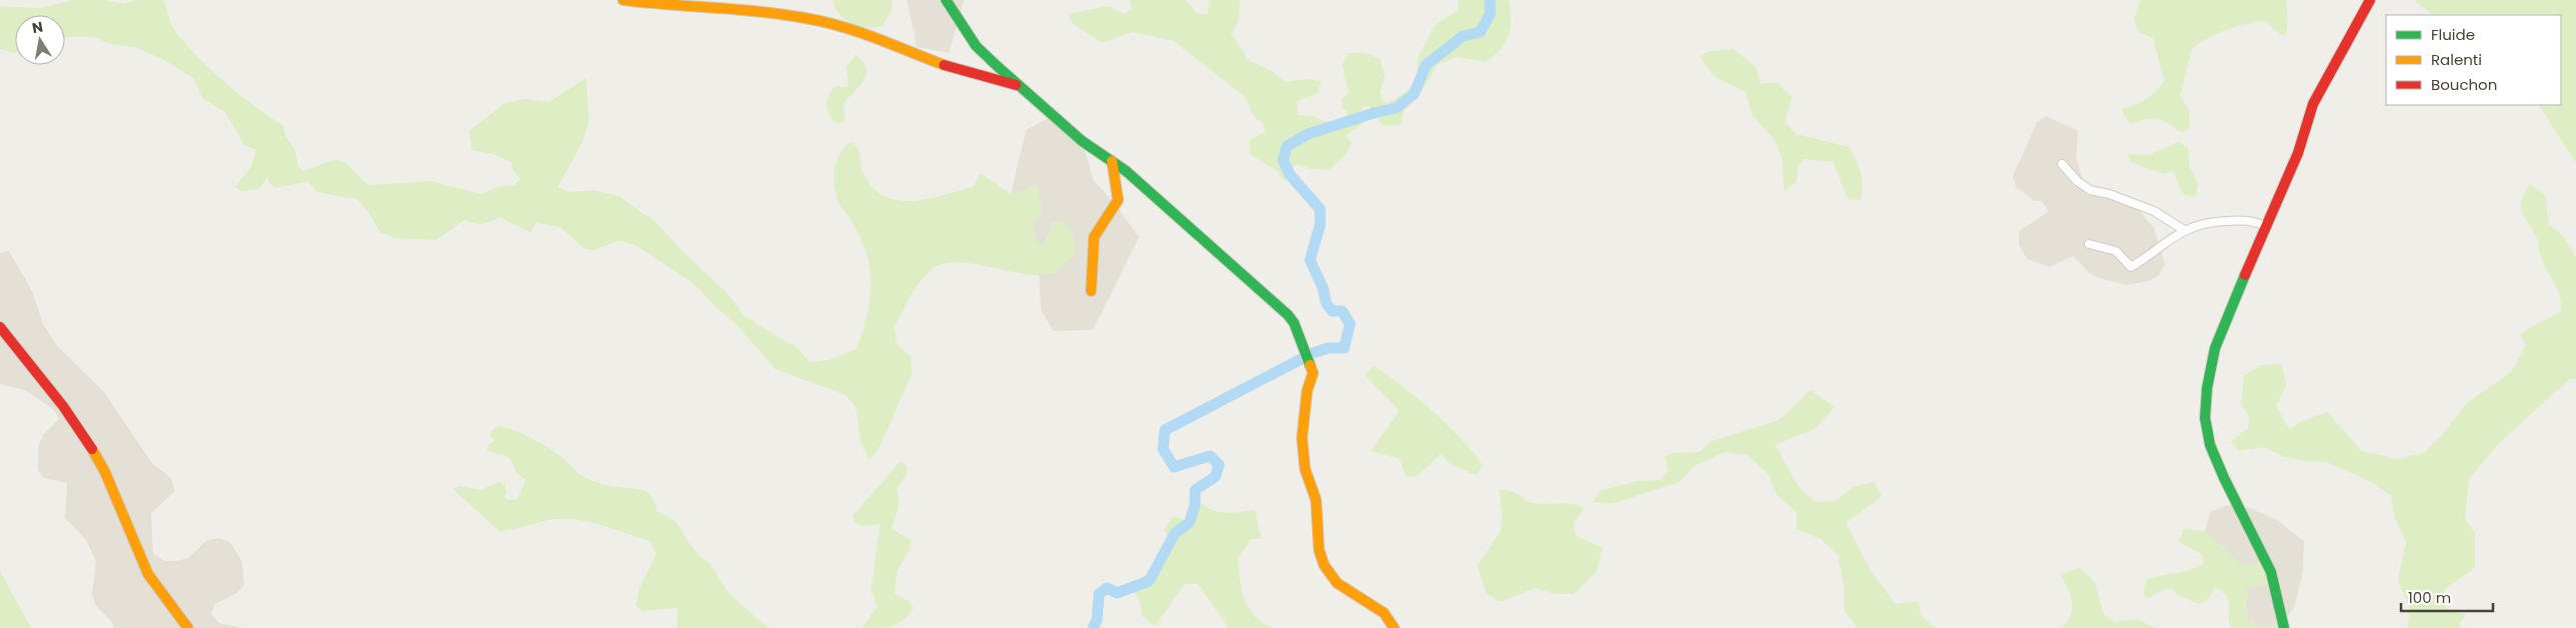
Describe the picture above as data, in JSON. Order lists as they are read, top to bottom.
{
  "legend": ["Fluide", "Ralenti", "Bouchon"],
  "scale_bar": "100 m",
  "north": "top"
}
